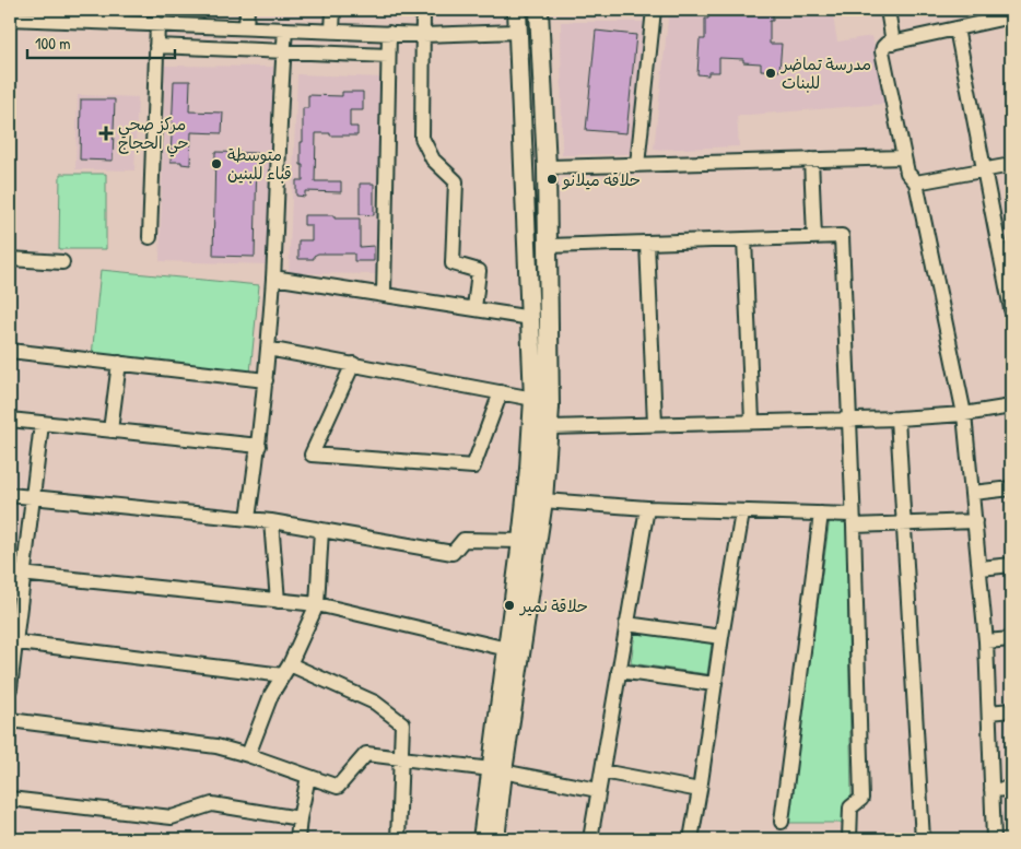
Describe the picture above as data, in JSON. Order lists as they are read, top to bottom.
{
  "places": {
    "other": [
      "مدرسة تماضر للبنات",
      "متوسطة قباء للبنين",
      "حلاقه ميلانو",
      "حلاقة نمير"
    ],
    "health": ["مركز صحي حي الحجاج"]
  },
  "scale_bar": "100 m"
}
